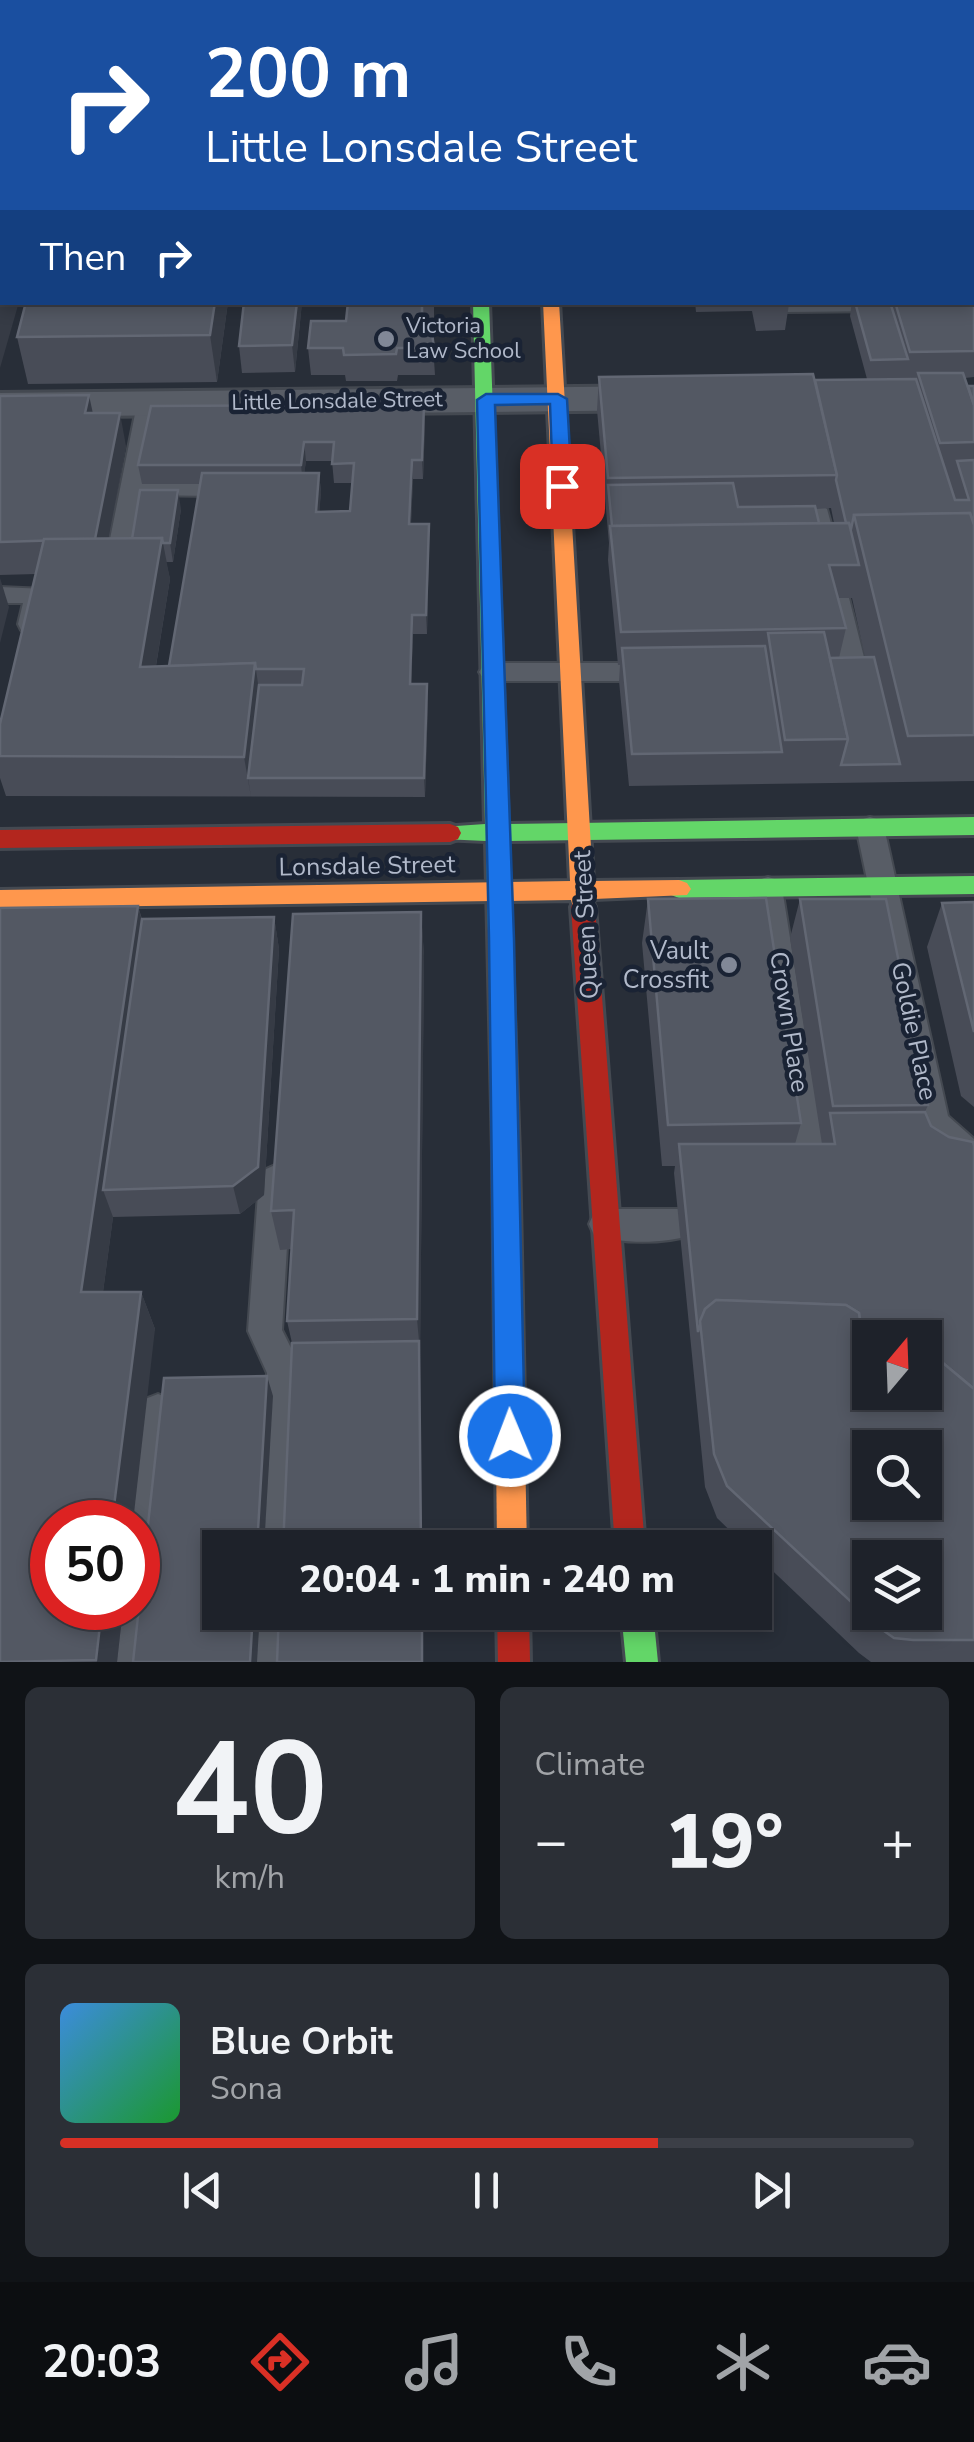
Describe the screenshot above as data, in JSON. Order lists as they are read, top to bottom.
{
  "streets": {
    "main road": ["Lonsdale Street", "Queen Street"],
    "street": ["Little Lonsdale Street"],
    "lane": ["Crown Place", "Goldie Place"]
  },
  "crossings": [
    ["Little Lonsdale Street", "Queen Street"],
    ["Lonsdale Street", "Queen Street"],
    ["Lonsdale Street", "Crown Place"],
    ["Lonsdale Street", "Goldie Place"]
  ],
  "places": ["Victoria Law School", "Vault Crossfit"],
  "north": "top",
  "page": {
    "turn": ["200 m", "Little Lonsdale Street"],
    "then": "Then",
    "limit": "50",
    "trip": "20:04 · 1 min · 240 m",
    "tile": [
      ["40", "km/h"],
      "Climate"
    ],
    "heat": ["−", "19°", "+"],
    "song": ["Blue Orbit", "Sona"],
    "tabs": "20:03"
  }
}
